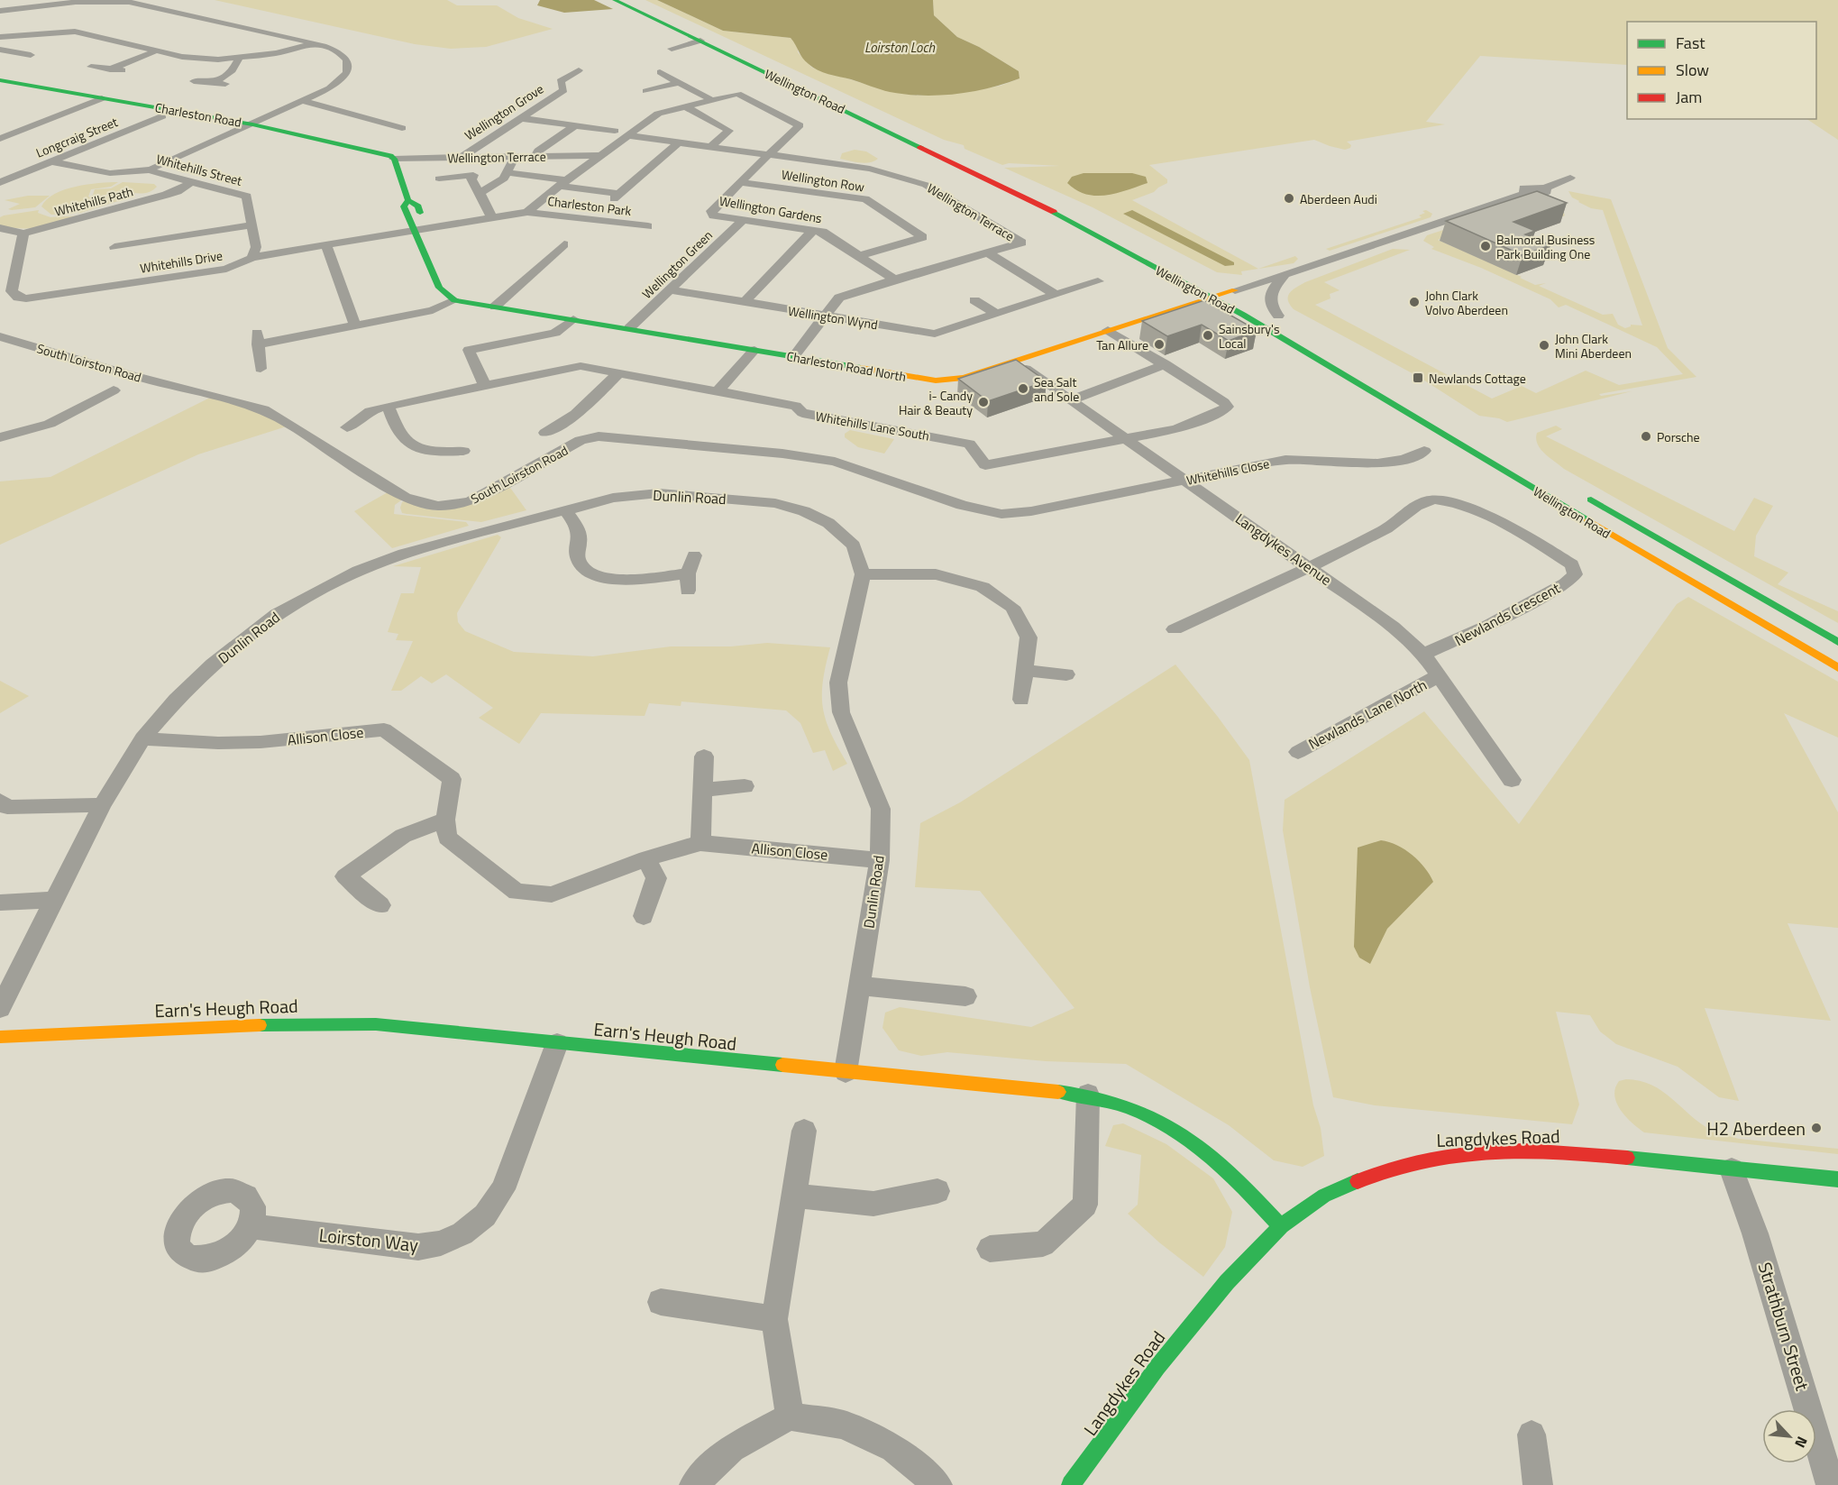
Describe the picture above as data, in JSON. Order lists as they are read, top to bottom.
{
  "streets": {
    "street": [
      "Wellington Road",
      "Wellington Grove",
      "Charleston Road",
      "Longcraig Street",
      "Wellington Terrace",
      "Whitehills Street",
      "Wellington Row",
      "Whitehills Path",
      "Charleston Park",
      "Wellington Gardens",
      "Whitehills Drive",
      "Wellington Green",
      "Wellington Wynd",
      "South Loirston Road",
      "Charleston Road North",
      "Whitehills Lane South",
      "Whitehills Close",
      "Dunlin Road",
      "Langdykes Avenue",
      "Newlands Crescent",
      "Newlands Lane North",
      "Allison Close",
      "Earn's Heugh Road",
      "Langdykes Road",
      "Loirston Way",
      "Strathburn Street"
    ]
  },
  "crossings": [
    ["Wellington Road", "Charleston Road North"],
    ["Wellington Grove", "Wellington Terrace"],
    ["Charleston Road", "Wellington Terrace"],
    ["Longcraig Street", "Whitehills Street"],
    ["Wellington Terrace", "Charleston Park"],
    ["Wellington Terrace", "Wellington Gardens"],
    ["Wellington Terrace", "Wellington Wynd"],
    ["Wellington Terrace", "Charleston Road North"],
    ["Whitehills Street", "Whitehills Path"],
    ["Whitehills Street", "Whitehills Drive"],
    ["Wellington Row", "Wellington Gardens"],
    ["Whitehills Path", "Whitehills Drive"],
    ["Charleston Park", "Whitehills Drive"],
    ["Wellington Gardens", "Wellington Green"],
    ["Wellington Green", "Wellington Wynd"],
    ["Wellington Green", "Charleston Road North"],
    ["South Loirston Road", "Whitehills Close"],
    ["Charleston Road North", "Langdykes Avenue"],
    ["Whitehills Lane South", "Langdykes Avenue"],
    ["Whitehills Close", "Langdykes Avenue"],
    ["Dunlin Road", "Allison Close"],
    ["Dunlin Road", "Earn's Heugh Road"],
    ["Langdykes Avenue", "Newlands Crescent"],
    ["Langdykes Avenue", "Newlands Lane North"],
    ["Earn's Heugh Road", "Langdykes Road"],
    ["Earn's Heugh Road", "Loirston Way"],
    ["Langdykes Road", "Strathburn Street"]
  ],
  "water": ["Loirston Loch"],
  "places": {
    "other": [
      "Aberdeen Audi",
      "Balmoral Business Park Building One",
      "John Clark Volvo Aberdeen",
      "Sainsbury's Local",
      "Tan Allure",
      "John Clark Mini Aberdeen",
      "Sea Salt and Sole",
      "i- Candy Hair & Beauty",
      "Porsche",
      "H2 Aberdeen"
    ],
    "transit": ["Newlands Cottage"]
  },
  "legend": ["Fast", "Slow", "Jam"],
  "north": "bottom right"
}
